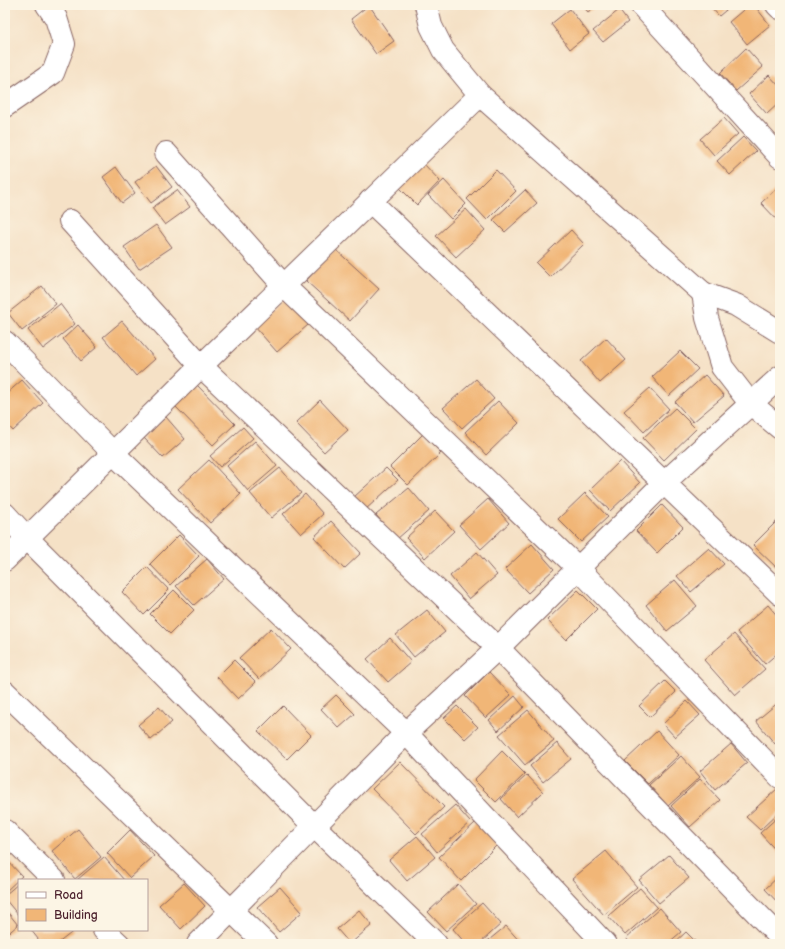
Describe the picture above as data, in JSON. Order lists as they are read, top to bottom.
{
  "legend": ["Road", "Building"]
}
